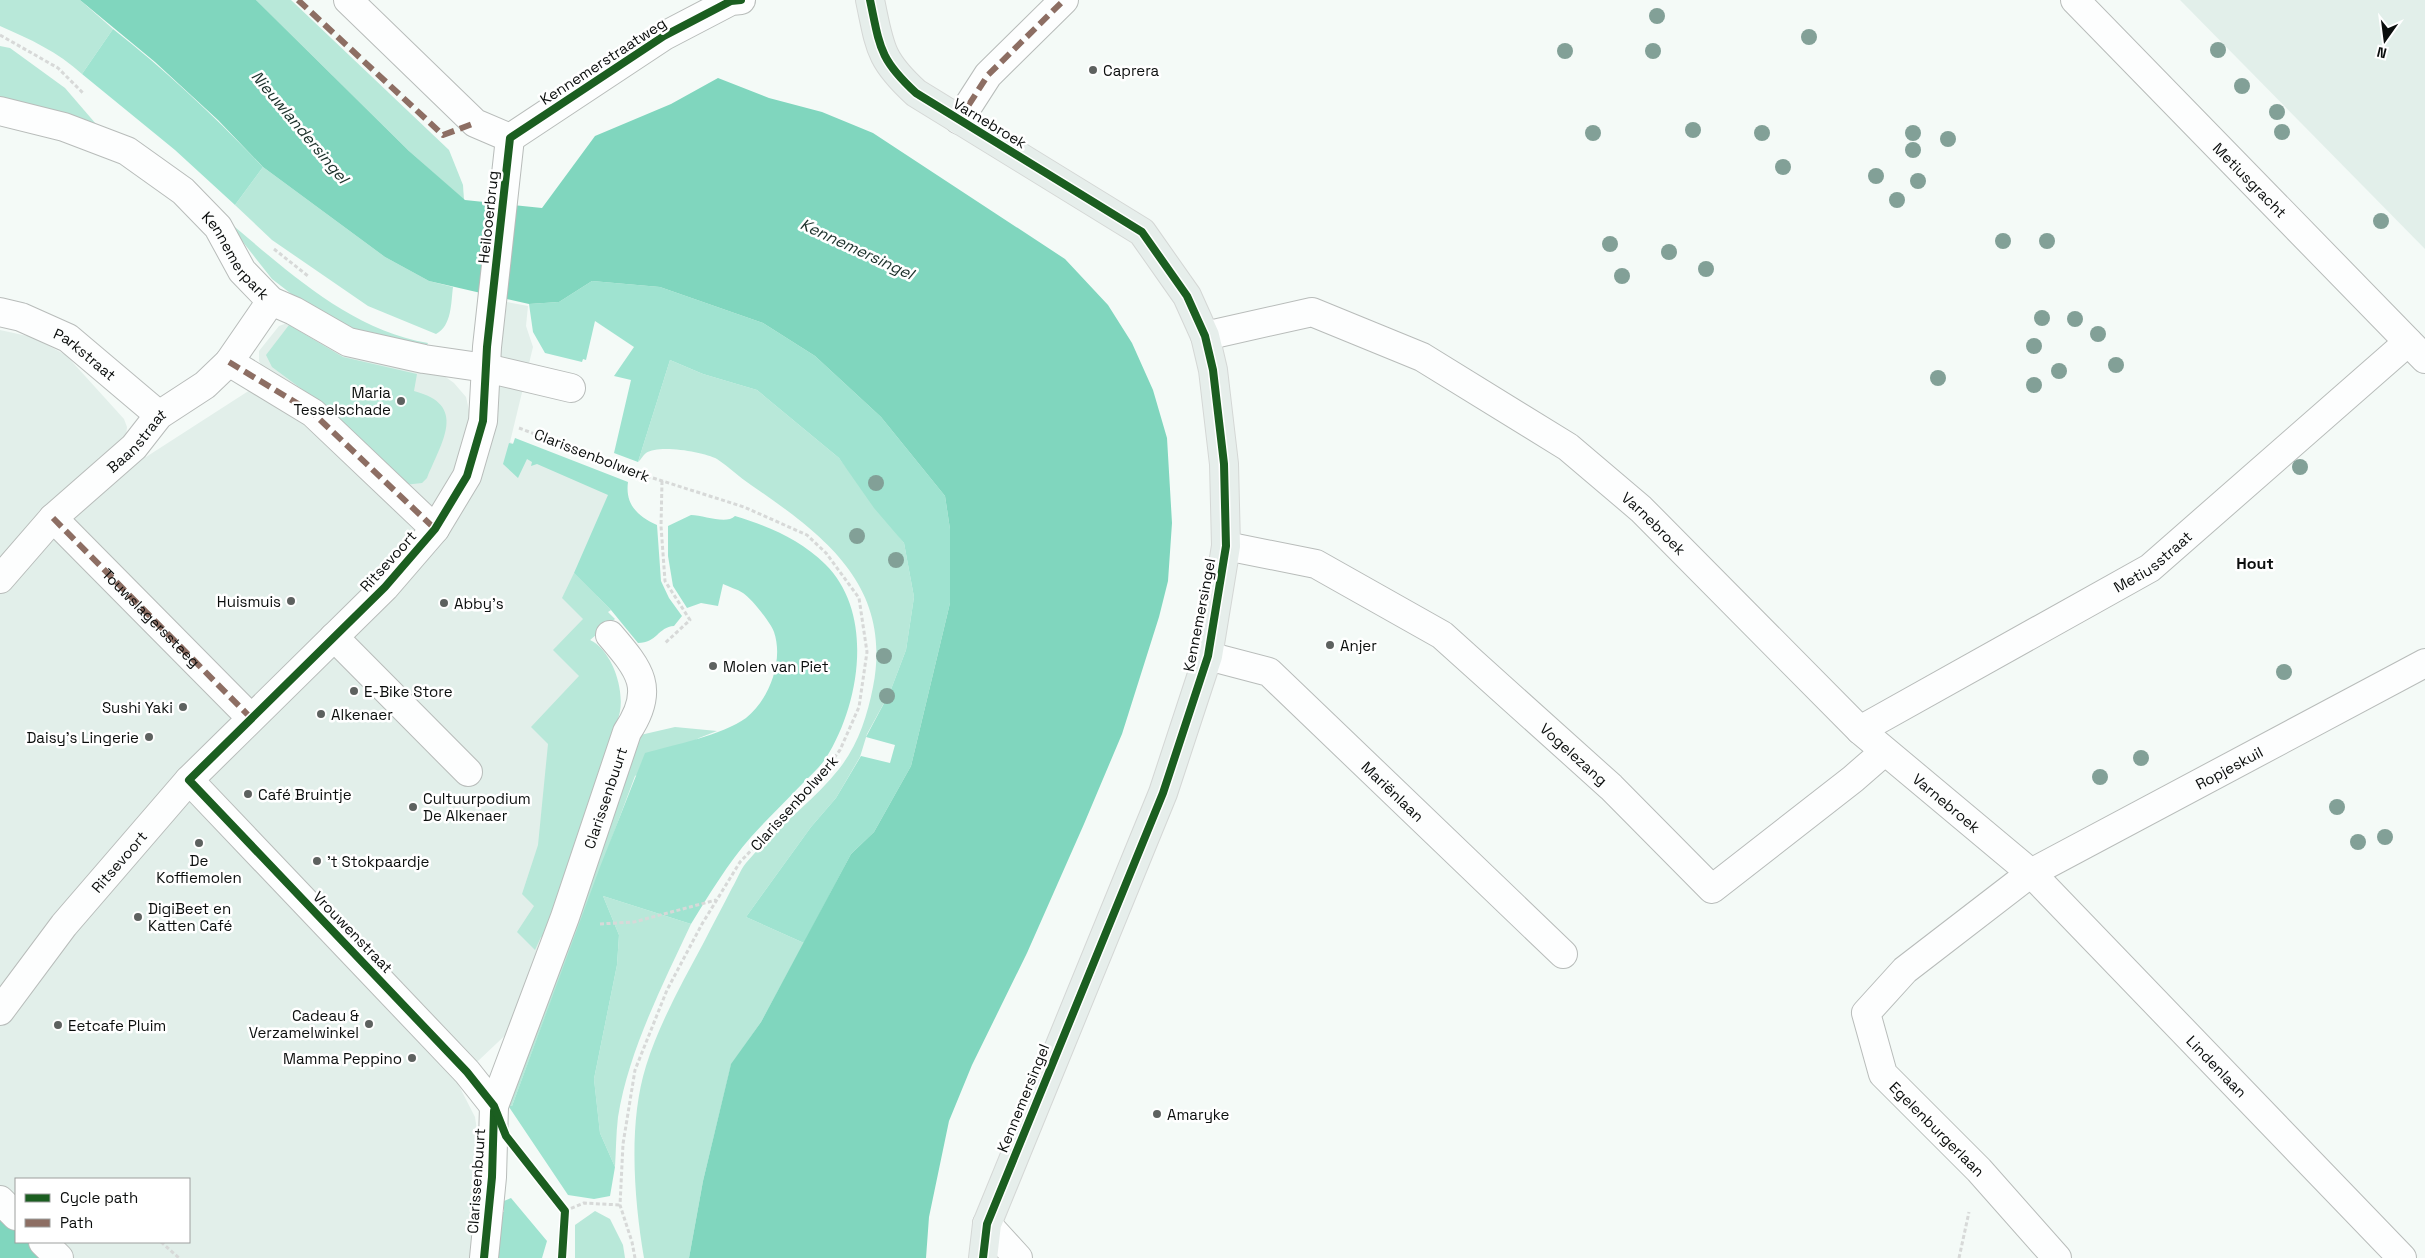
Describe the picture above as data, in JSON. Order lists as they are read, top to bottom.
{
  "streets": {
    "main road": ["Varnebroek", "Kennemersingel"],
    "street": [
      "Kennemerstraatweg",
      "Metiusgracht",
      "Heilooerbrug",
      "Kennemerpark",
      "Parkstraat",
      "Baanstraat",
      "Ritsevoort",
      "Metiusstraat",
      "Touwslagerssteeg",
      "Vogelezang",
      "Ropjeskuil",
      "Mariënlaan",
      "Clarissenbuurt",
      "Vrouwenstraat",
      "Lindenlaan",
      "Egelenburgerlaan"
    ],
    "path": ["Clarissenbolwerk"]
  },
  "crossings": [
    ["Kennemerstraatweg", "Heilooerbrug"],
    ["Varnebroek", "Metiusstraat"],
    ["Varnebroek", "Kennemersingel"],
    ["Varnebroek", "Vogelezang"],
    ["Varnebroek", "Ropjeskuil"],
    ["Varnebroek", "Lindenlaan"],
    ["Varnebroek", "Egelenburgerlaan"],
    ["Metiusgracht", "Metiusstraat"],
    ["Heilooerbrug", "Ritsevoort"],
    ["Kennemerpark", "Baanstraat"],
    ["Kennemerpark", "Ritsevoort"],
    ["Parkstraat", "Baanstraat"],
    ["Baanstraat", "Touwslagerssteeg"],
    ["Clarissenbolwerk", "Ritsevoort"],
    ["Ritsevoort", "Touwslagerssteeg"],
    ["Ritsevoort", "Vrouwenstraat"],
    ["Kennemersingel", "Vogelezang"],
    ["Kennemersingel", "Mariënlaan"],
    ["Ropjeskuil", "Lindenlaan"],
    ["Ropjeskuil", "Egelenburgerlaan"],
    ["Clarissenbuurt", "Vrouwenstraat"],
    ["Lindenlaan", "Egelenburgerlaan"]
  ],
  "districts": ["Hout"],
  "water": ["Nieuwlandersingel", "Kennemersingel"],
  "places": [
    "Caprera",
    "Maria Tesselschade",
    "Huismuis",
    "Abby's",
    "Anjer",
    "Molen van Piet",
    "E-Bike Store",
    "Sushi Yaki",
    "Alkenaer",
    "Daisy's Lingerie",
    "Café Bruintje",
    "Cultuurpodium De Alkenaer",
    "De Koffiemolen",
    "'t Stokpaardje",
    "DigiBeet en Katten Café",
    "Cadeau & Verzamelwinkel",
    "Eetcafe Pluim",
    "Mamma Peppino",
    "Amaryke"
  ],
  "legend": ["Cycle path", "Path"],
  "north": "bottom"
}
